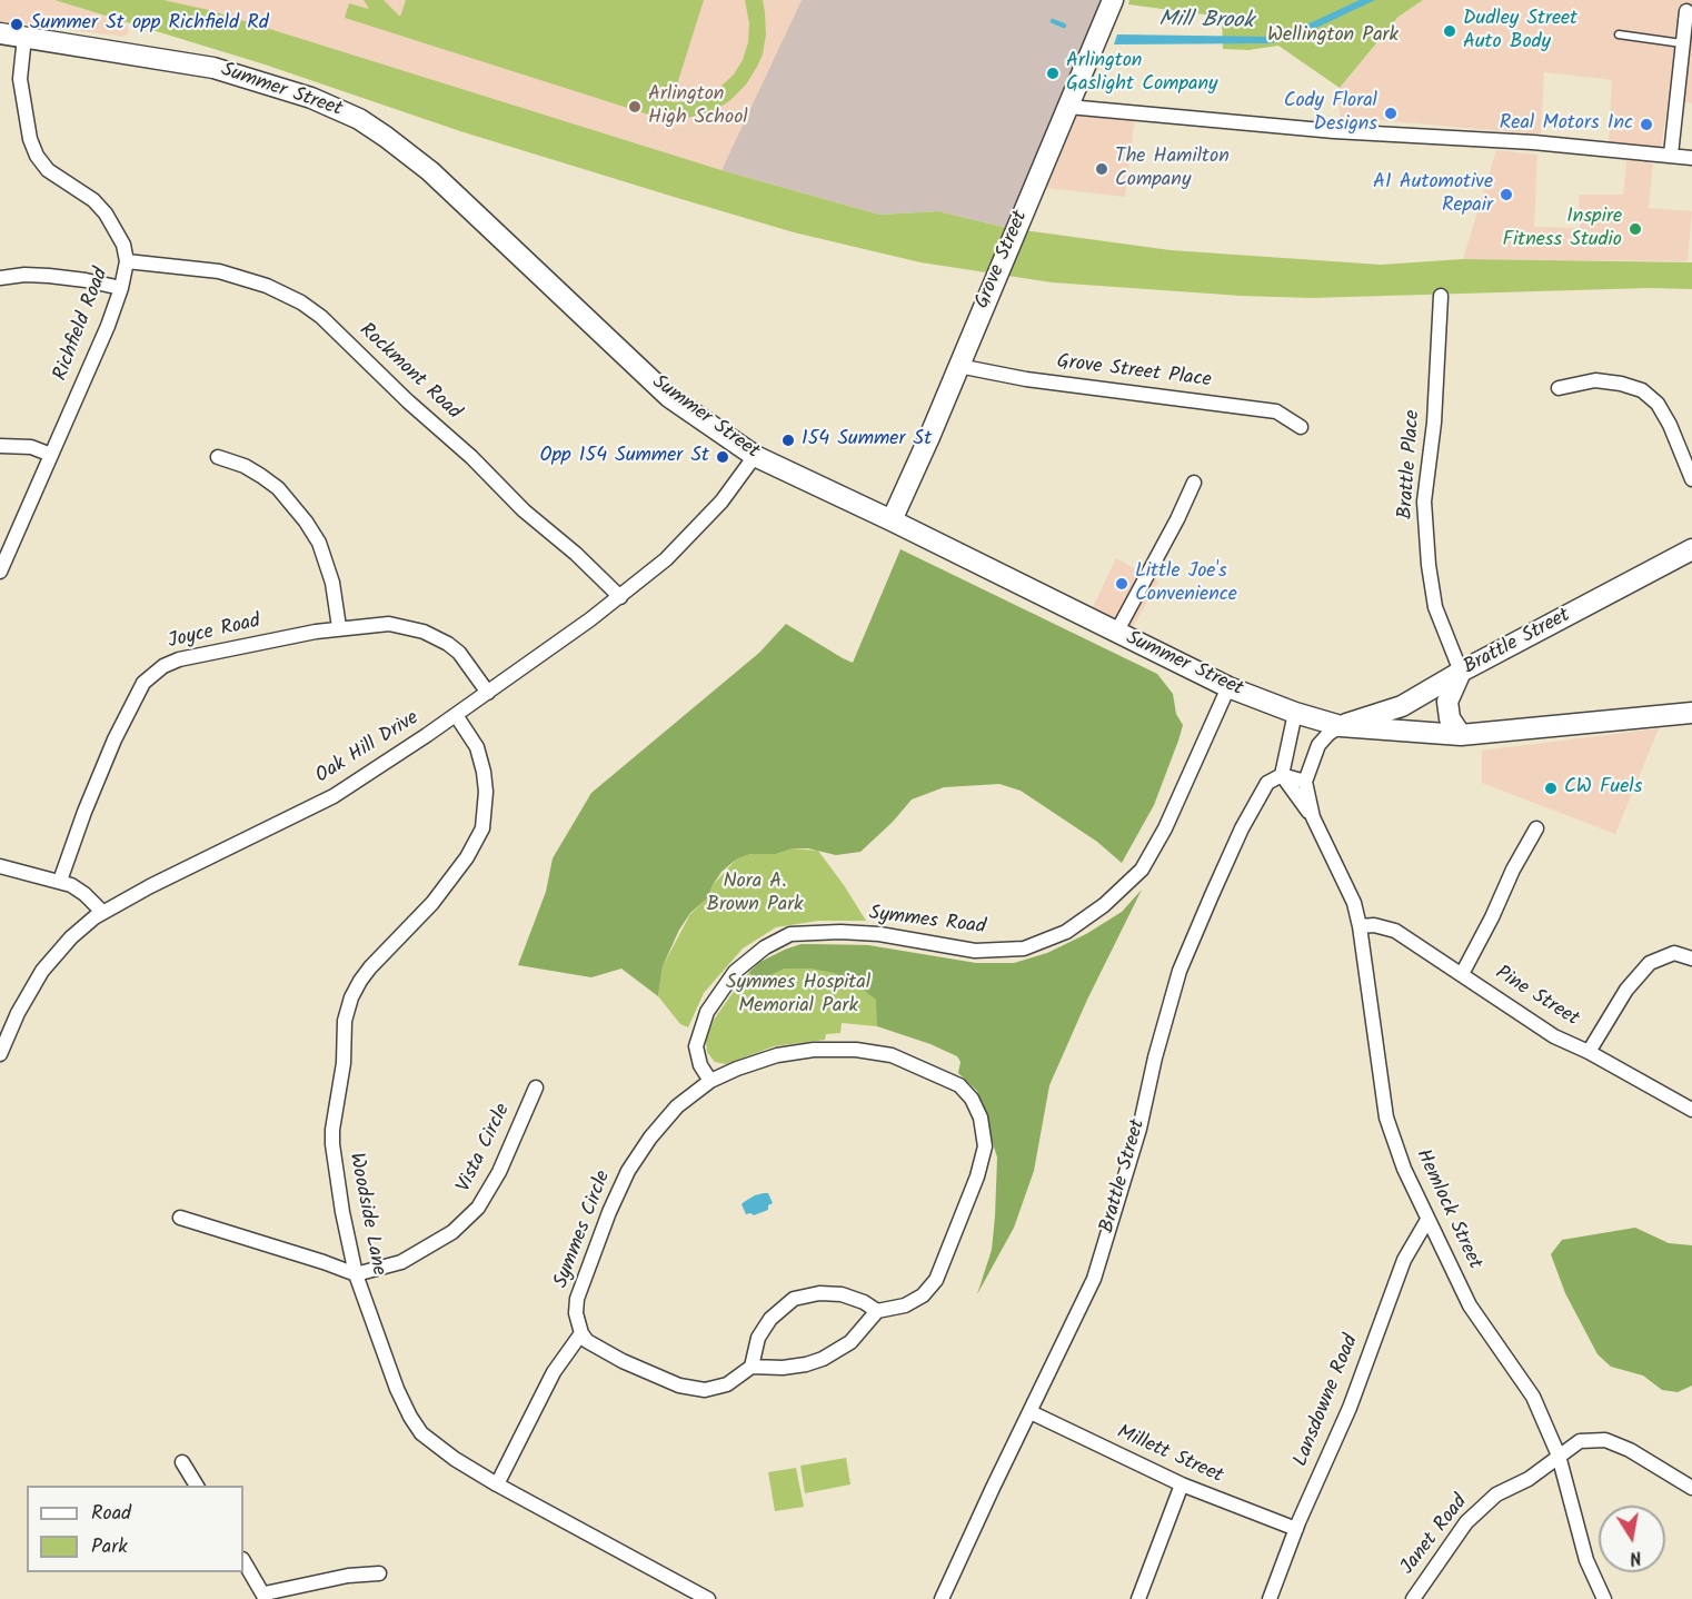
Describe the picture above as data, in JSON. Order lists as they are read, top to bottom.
{
  "streets": {
    "main road": ["Summer Street", "Grove Street", "Brattle Street"],
    "street": [
      "Richfield Road",
      "Rockmont Road",
      "Grove Street Place",
      "Brattle Place",
      "Joyce Road",
      "Oak Hill Drive",
      "Symmes Road",
      "Pine Street",
      "Vista Circle",
      "Hemlock Street",
      "Woodside Lane",
      "Symmes Circle",
      "Lansdowne Road",
      "Millett Street",
      "Janet Road"
    ]
  },
  "crossings": [
    ["Summer Street", "Grove Street"],
    ["Summer Street", "Richfield Road"],
    ["Summer Street", "Brattle Street"],
    ["Summer Street", "Oak Hill Drive"],
    ["Summer Street", "Symmes Road"],
    ["Grove Street", "Grove Street Place"],
    ["Richfield Road", "Rockmont Road"],
    ["Rockmont Road", "Oak Hill Drive"],
    ["Brattle Place", "Brattle Street"],
    ["Joyce Road", "Oak Hill Drive"],
    ["Brattle Street", "Hemlock Street"],
    ["Brattle Street", "Millett Street"],
    ["Oak Hill Drive", "Woodside Lane"],
    ["Symmes Road", "Symmes Circle"],
    ["Pine Street", "Hemlock Street"],
    ["Vista Circle", "Woodside Lane"],
    ["Hemlock Street", "Lansdowne Road"],
    ["Hemlock Street", "Janet Road"],
    ["Lansdowne Road", "Millett Street"]
  ],
  "water": ["Mill Brook"],
  "parks": ["Wellington Park", "Nora A. Brown Park", "Symmes Hospital Memorial Park"],
  "places": [
    "Summer St opp Richfield Rd",
    "Dudley Street Auto Body",
    "Arlington Gaslight Company",
    "Arlington High School",
    "Cody Floral Designs",
    "Real Motors Inc",
    "The Hamilton Company",
    "A1 Automotive Repair",
    "Inspire Fitness Studio",
    "154 Summer St",
    "Opp 154 Summer St",
    "Little Joe's Convenience",
    "CW Fuels"
  ],
  "legend": ["Road", "Park"],
  "north": "bottom"
}
